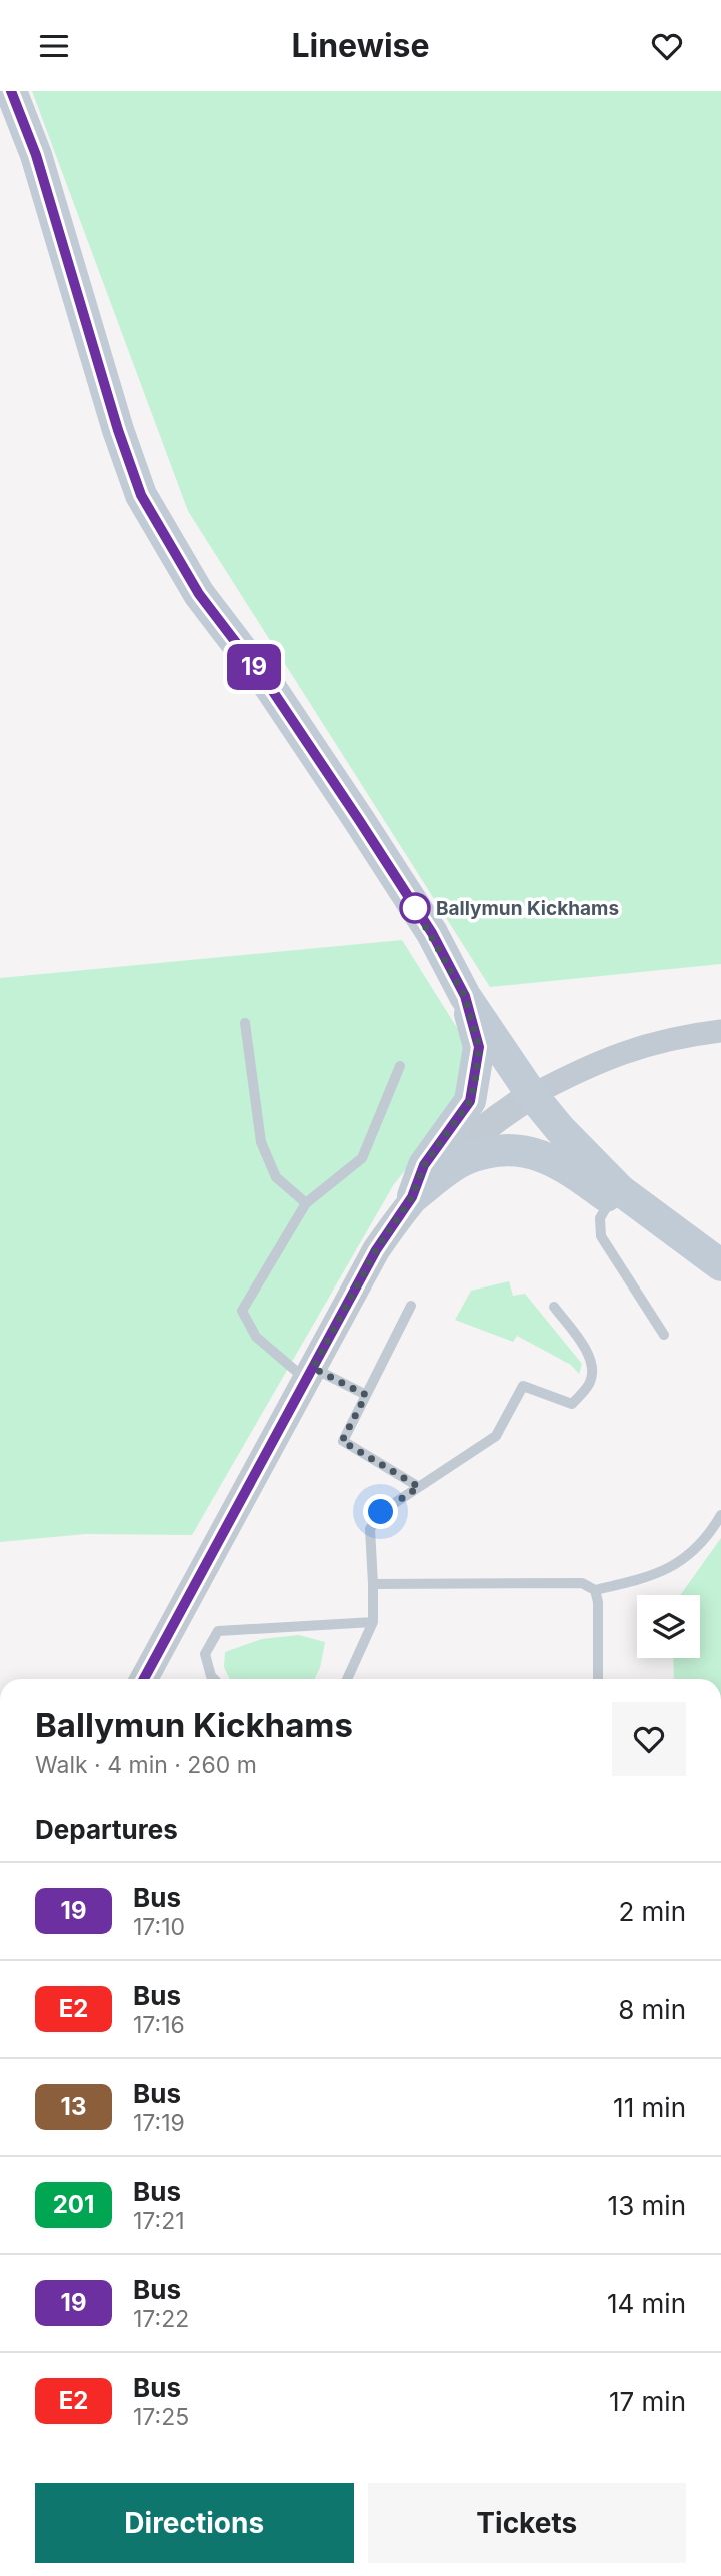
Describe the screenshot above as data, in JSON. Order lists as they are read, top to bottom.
{
  "places": ["Ballymun Kickhams"],
  "lines": ["bus line 19"],
  "page": {
    "header": "Linewise",
    "on_map": "19",
    "heading": [
      ["Ballymun Kickhams", "Walk · 4 min · 260 m"],
      "Departures"
    ],
    "list": [
      {
        "mark": "19",
        "name": "Bus",
        "note": "17:10",
        "value": "2 min"
      },
      {
        "mark": "E2",
        "name": "Bus",
        "note": "17:16",
        "value": "8 min"
      },
      {
        "mark": "13",
        "name": "Bus",
        "note": "17:19",
        "value": "11 min"
      },
      {
        "mark": "201",
        "name": "Bus",
        "note": "17:21",
        "value": "13 min"
      },
      {
        "mark": "19",
        "name": "Bus",
        "note": "17:22",
        "value": "14 min"
      },
      {
        "mark": "E2",
        "name": "Bus",
        "note": "17:25",
        "value": "17 min"
      }
    ],
    "buttons": ["Directions", "Tickets"]
  }
}
